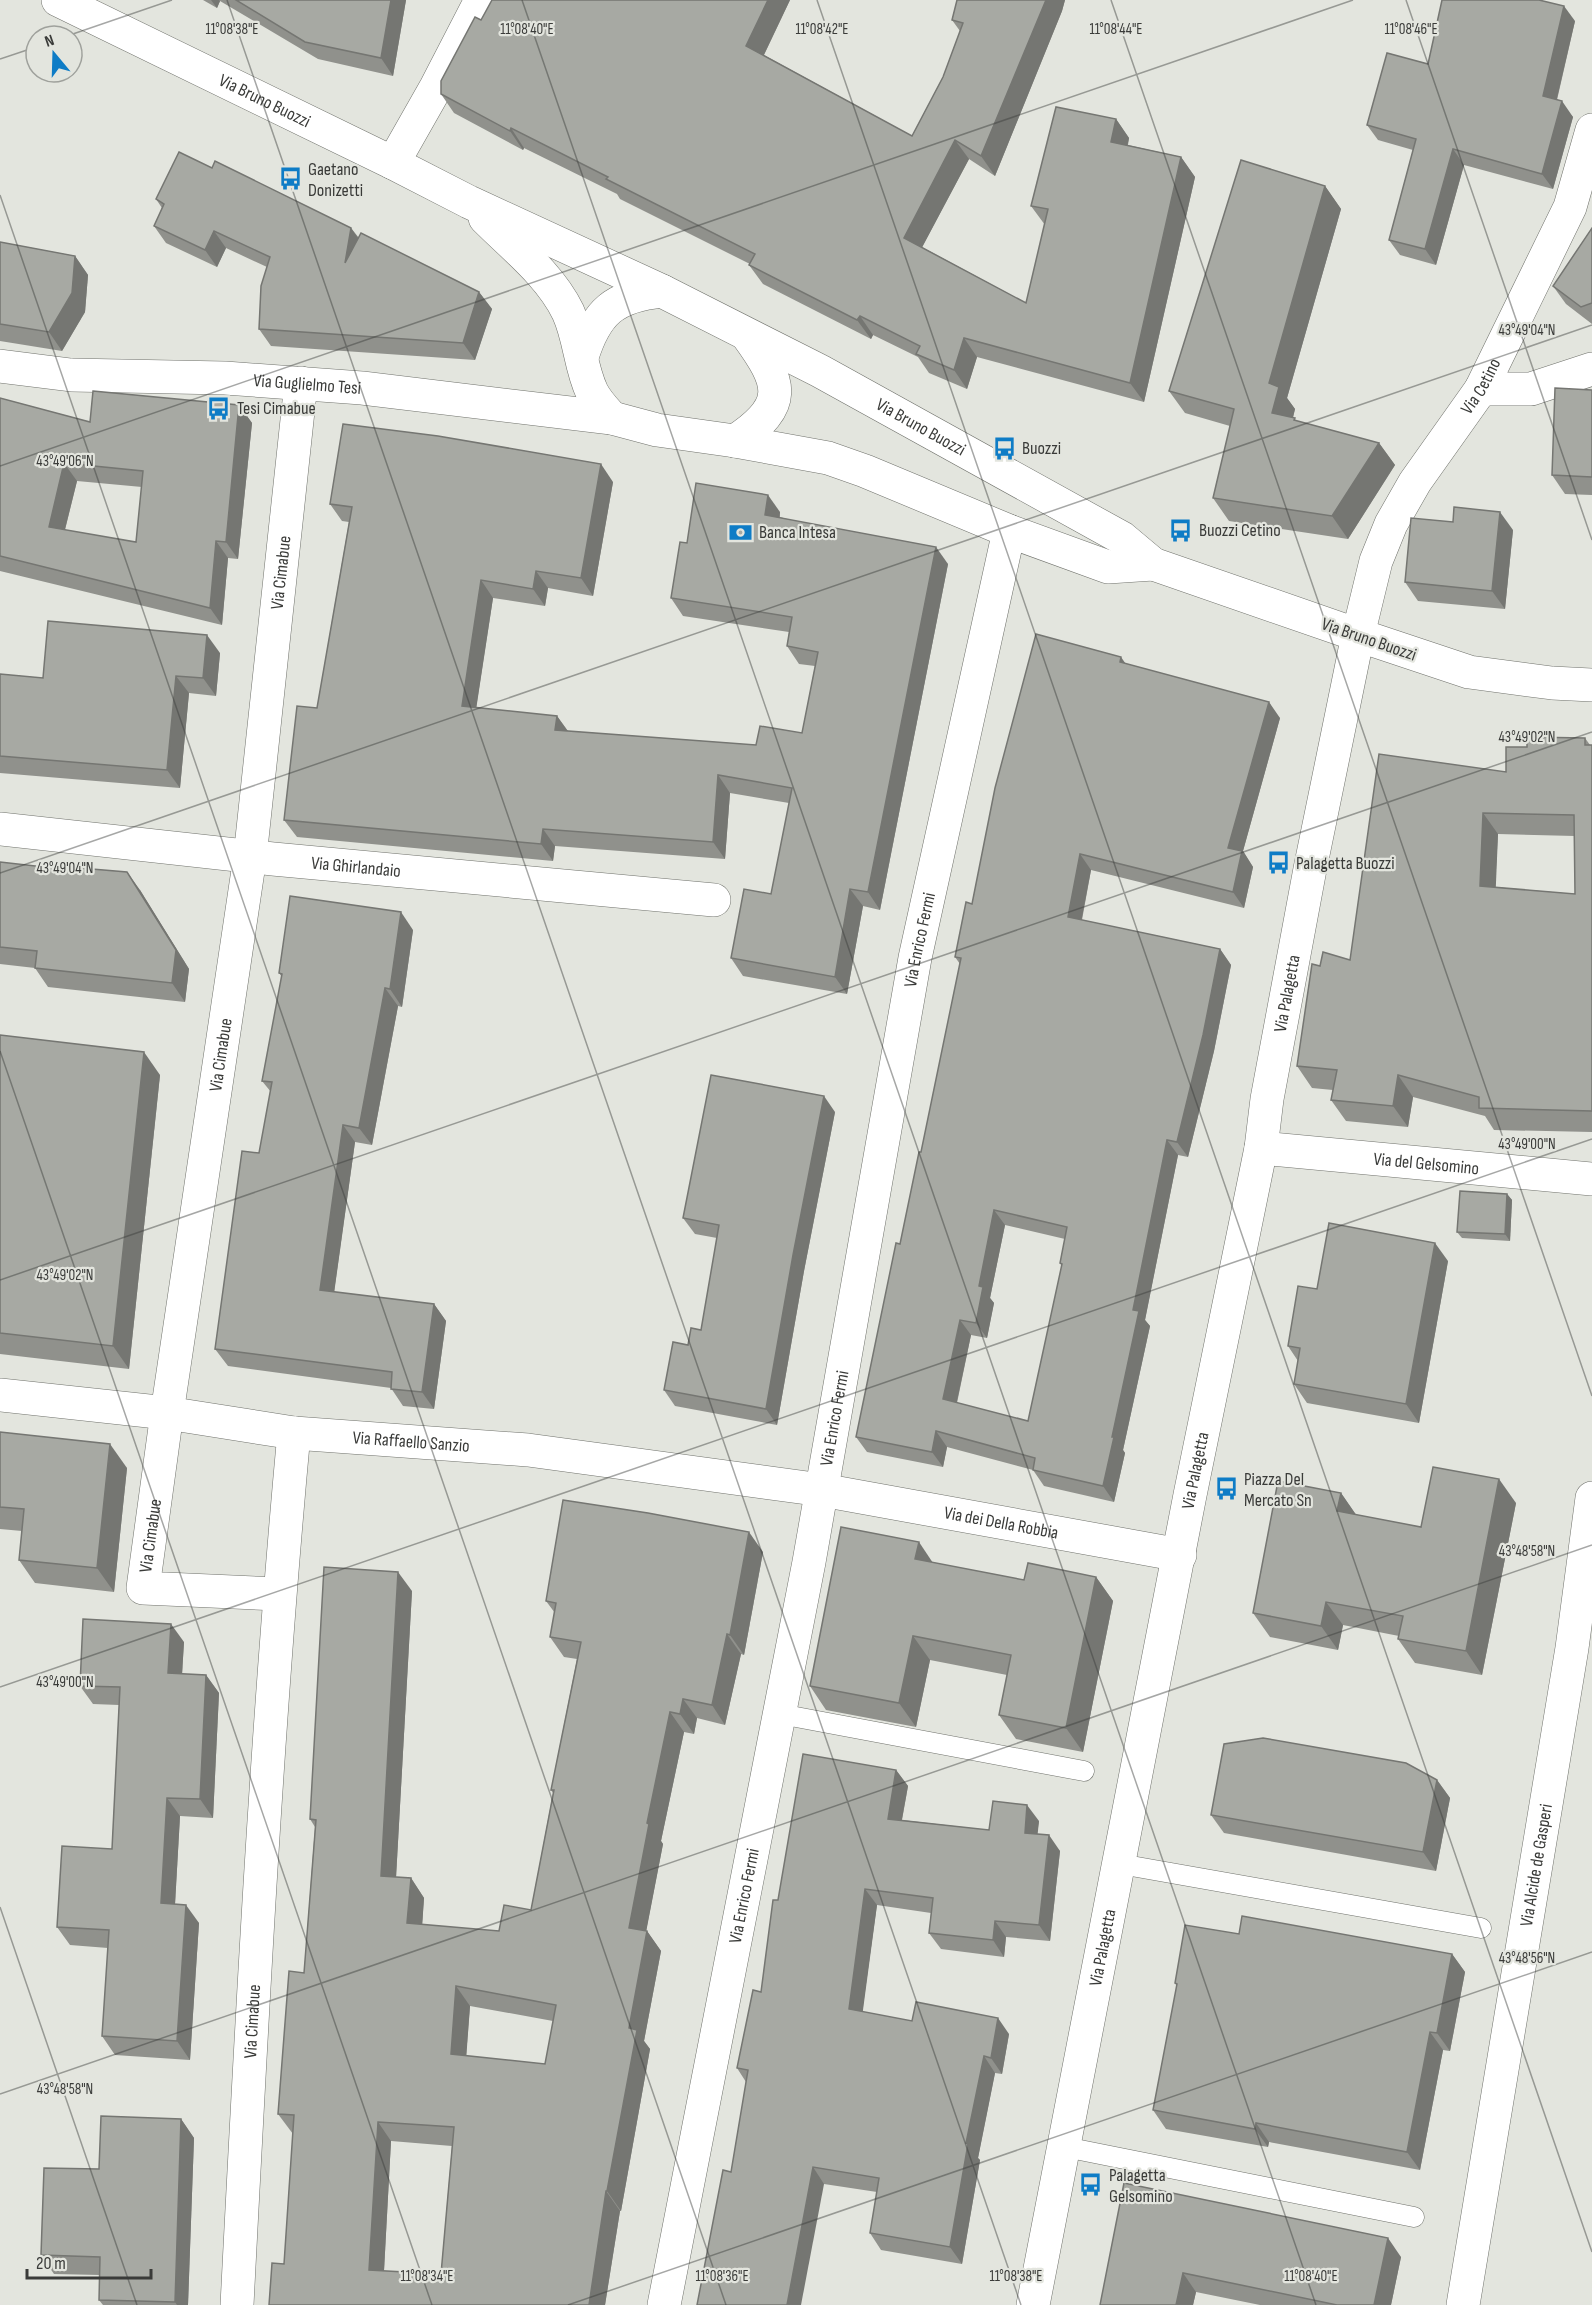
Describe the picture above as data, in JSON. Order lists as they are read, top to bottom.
{
  "streets": {
    "street": [
      "Via Bruno Buozzi",
      "Via Guglielmo Tesi",
      "Via Cetino",
      "Via Cimabue",
      "Via Ghirlandaio",
      "Via Enrico Fermi",
      "Via Palagetta",
      "Via del Gelsomino",
      "Via Raffaello Sanzio",
      "Via dei Della Robbia",
      "Via Alcide de Gasperi"
    ]
  },
  "crossings": [
    ["Via Bruno Buozzi", "Via Guglielmo Tesi"],
    ["Via Bruno Buozzi", "Via Cetino"],
    ["Via Bruno Buozzi", "Via Enrico Fermi"],
    ["Via Bruno Buozzi", "Via Palagetta"],
    ["Via Guglielmo Tesi", "Via Cimabue"],
    ["Via Cetino", "Via Palagetta"],
    ["Via Cimabue", "Via Ghirlandaio"],
    ["Via Cimabue", "Via Raffaello Sanzio"],
    ["Via Enrico Fermi", "Via Raffaello Sanzio"],
    ["Via Enrico Fermi", "Via dei Della Robbia"],
    ["Via Palagetta", "Via del Gelsomino"],
    ["Via Palagetta", "Via dei Della Robbia"],
    ["Via Raffaello Sanzio", "Via dei Della Robbia"]
  ],
  "places": {
    "bus stop": [
      "Gaetano Donizetti",
      "Tesi Cimabue",
      "Buozzi",
      "Buozzi Cetino",
      "Palagetta Buozzi",
      "Piazza Del Mercato Sn",
      "Palagetta Gelsomino"
    ],
    "bank": ["Banca Intesa"]
  },
  "scale_bar": "20 m",
  "north": "top",
  "coordinates": [
    "11°08'44\"E",
    "11°08'46\"E",
    "11°08'38\"E",
    "11°08'40\"E",
    "11°08'42\"E",
    "43°49'04\"N",
    "43°49'06\"N",
    "43°49'02\"N",
    "43°49'00\"N",
    "43°48'58\"N",
    "43°48'56\"N",
    "11°08'34\"E",
    "11°08'36\"E"
  ]
}
